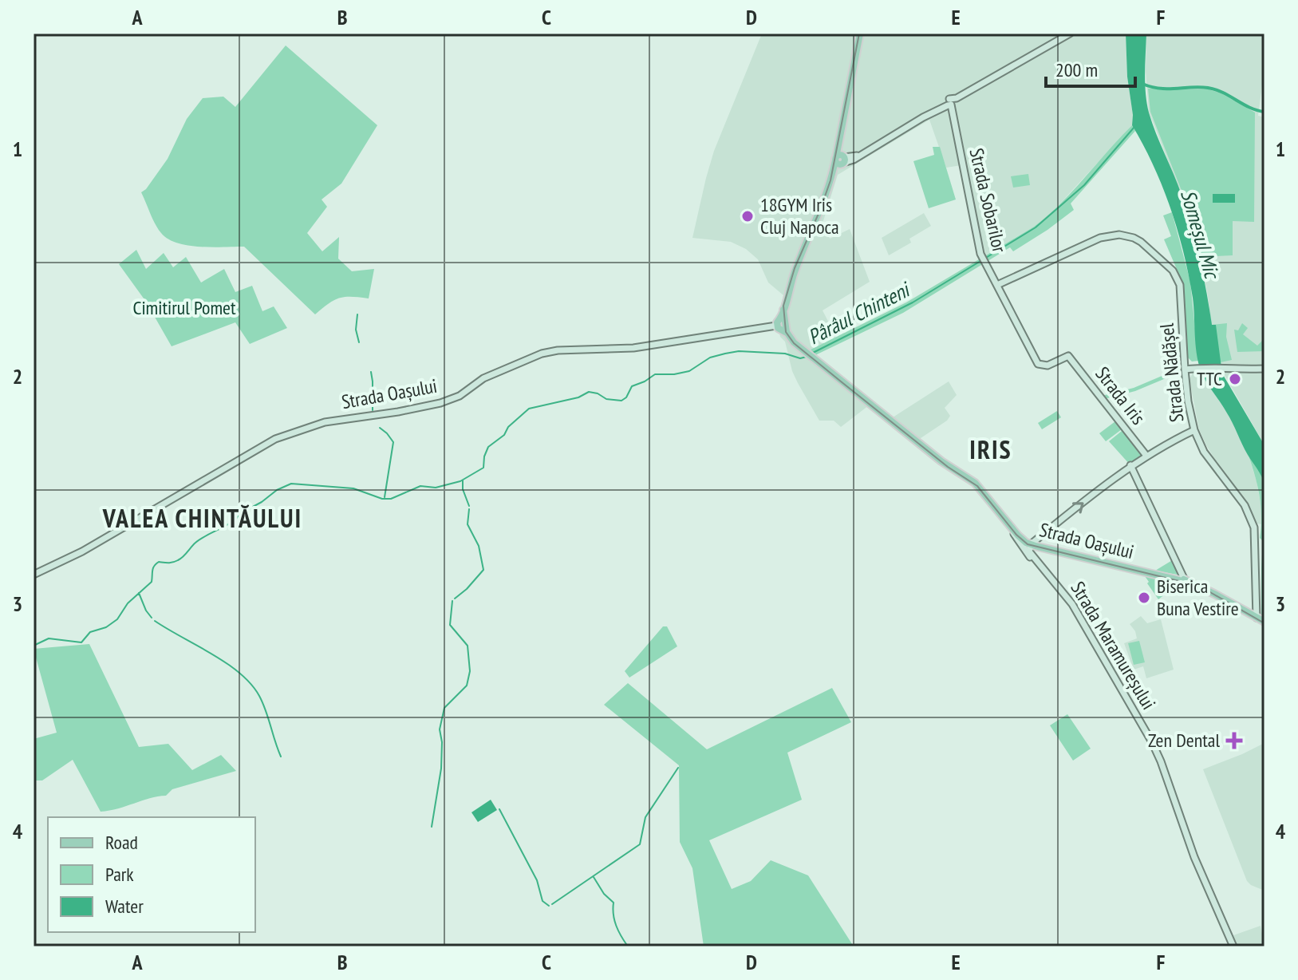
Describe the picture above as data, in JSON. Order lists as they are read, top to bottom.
{
  "streets": {
    "main road": [
      "Strada Sobarilor",
      "Strada Nădășel",
      "Strada Oașului",
      "Strada Iris",
      "Strada Maramureșului"
    ]
  },
  "crossings": [
    ["Strada Sobarilor", "Strada Nădășel"],
    ["Strada Sobarilor", "Strada Iris"],
    ["Strada Nădășel", "Strada Oașului"],
    ["Strada Oașului", "Strada Maramureșului"]
  ],
  "districts": ["IRIS", "VALEA CHINTĂULUI"],
  "water": ["Someșul Mic", "Pârâul Chinteni"],
  "parks": ["Cimitirul Pomet"],
  "places": {
    "other": ["18GYM Iris Cluj Napoca", "TTC", "Biserica Buna Vestire"],
    "health": ["Zen Dental"]
  },
  "legend": ["Road", "Park", "Water"],
  "scale_bar": "200 m",
  "grid": {
    "columns": [
      "A",
      "B",
      "C",
      "D",
      "E",
      "F"
    ],
    "rows": [
      "1",
      "2",
      "3",
      "4"
    ]
  }
}
